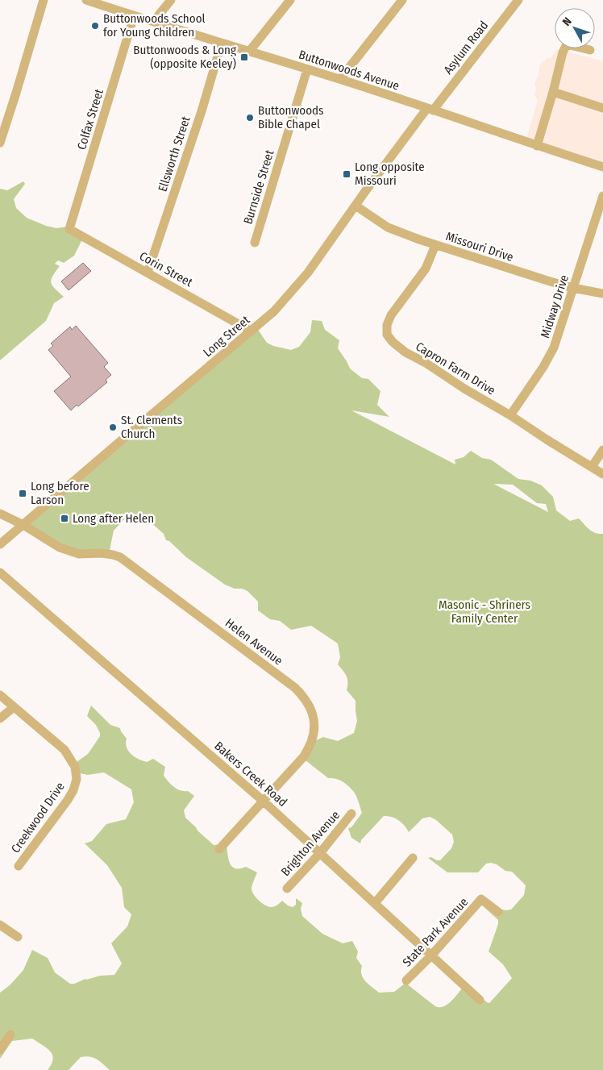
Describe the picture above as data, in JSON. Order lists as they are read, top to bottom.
{
  "streets": {
    "street": [
      "Asylum Road",
      "Buttonwoods Avenue",
      "Colfax Street",
      "Ellsworth Street",
      "Burnside Street",
      "Missouri Drive",
      "Corin Street",
      "Midway Drive",
      "Long Street",
      "Capron Farm Drive",
      "Helen Avenue",
      "Bakers Creek Road",
      "Creekwood Drive",
      "Brighton Avenue",
      "State Park Avenue"
    ]
  },
  "crossings": [
    ["Asylum Road", "Buttonwoods Avenue"],
    ["Asylum Road", "Long Street"],
    ["Buttonwoods Avenue", "Colfax Street"],
    ["Buttonwoods Avenue", "Ellsworth Street"],
    ["Buttonwoods Avenue", "Burnside Street"],
    ["Buttonwoods Avenue", "Long Street"],
    ["Colfax Street", "Corin Street"],
    ["Ellsworth Street", "Corin Street"],
    ["Missouri Drive", "Midway Drive"],
    ["Missouri Drive", "Long Street"],
    ["Missouri Drive", "Capron Farm Drive"],
    ["Corin Street", "Long Street"],
    ["Midway Drive", "Capron Farm Drive"],
    ["Long Street", "Helen Avenue"],
    ["Helen Avenue", "Bakers Creek Road"],
    ["Bakers Creek Road", "Brighton Avenue"],
    ["Bakers Creek Road", "State Park Avenue"]
  ],
  "parks": ["Masonic - Shriners Family Center"],
  "places": {
    "other": ["Buttonwoods School for Young Children", "Buttonwoods Bible Chapel", "St. Clements Church"],
    "transit": [
      "Buttonwoods & Long (opposite Keeley)",
      "Long opposite Missouri",
      "Long before Larson",
      "Long after Helen"
    ]
  },
  "north": "top left"
}
